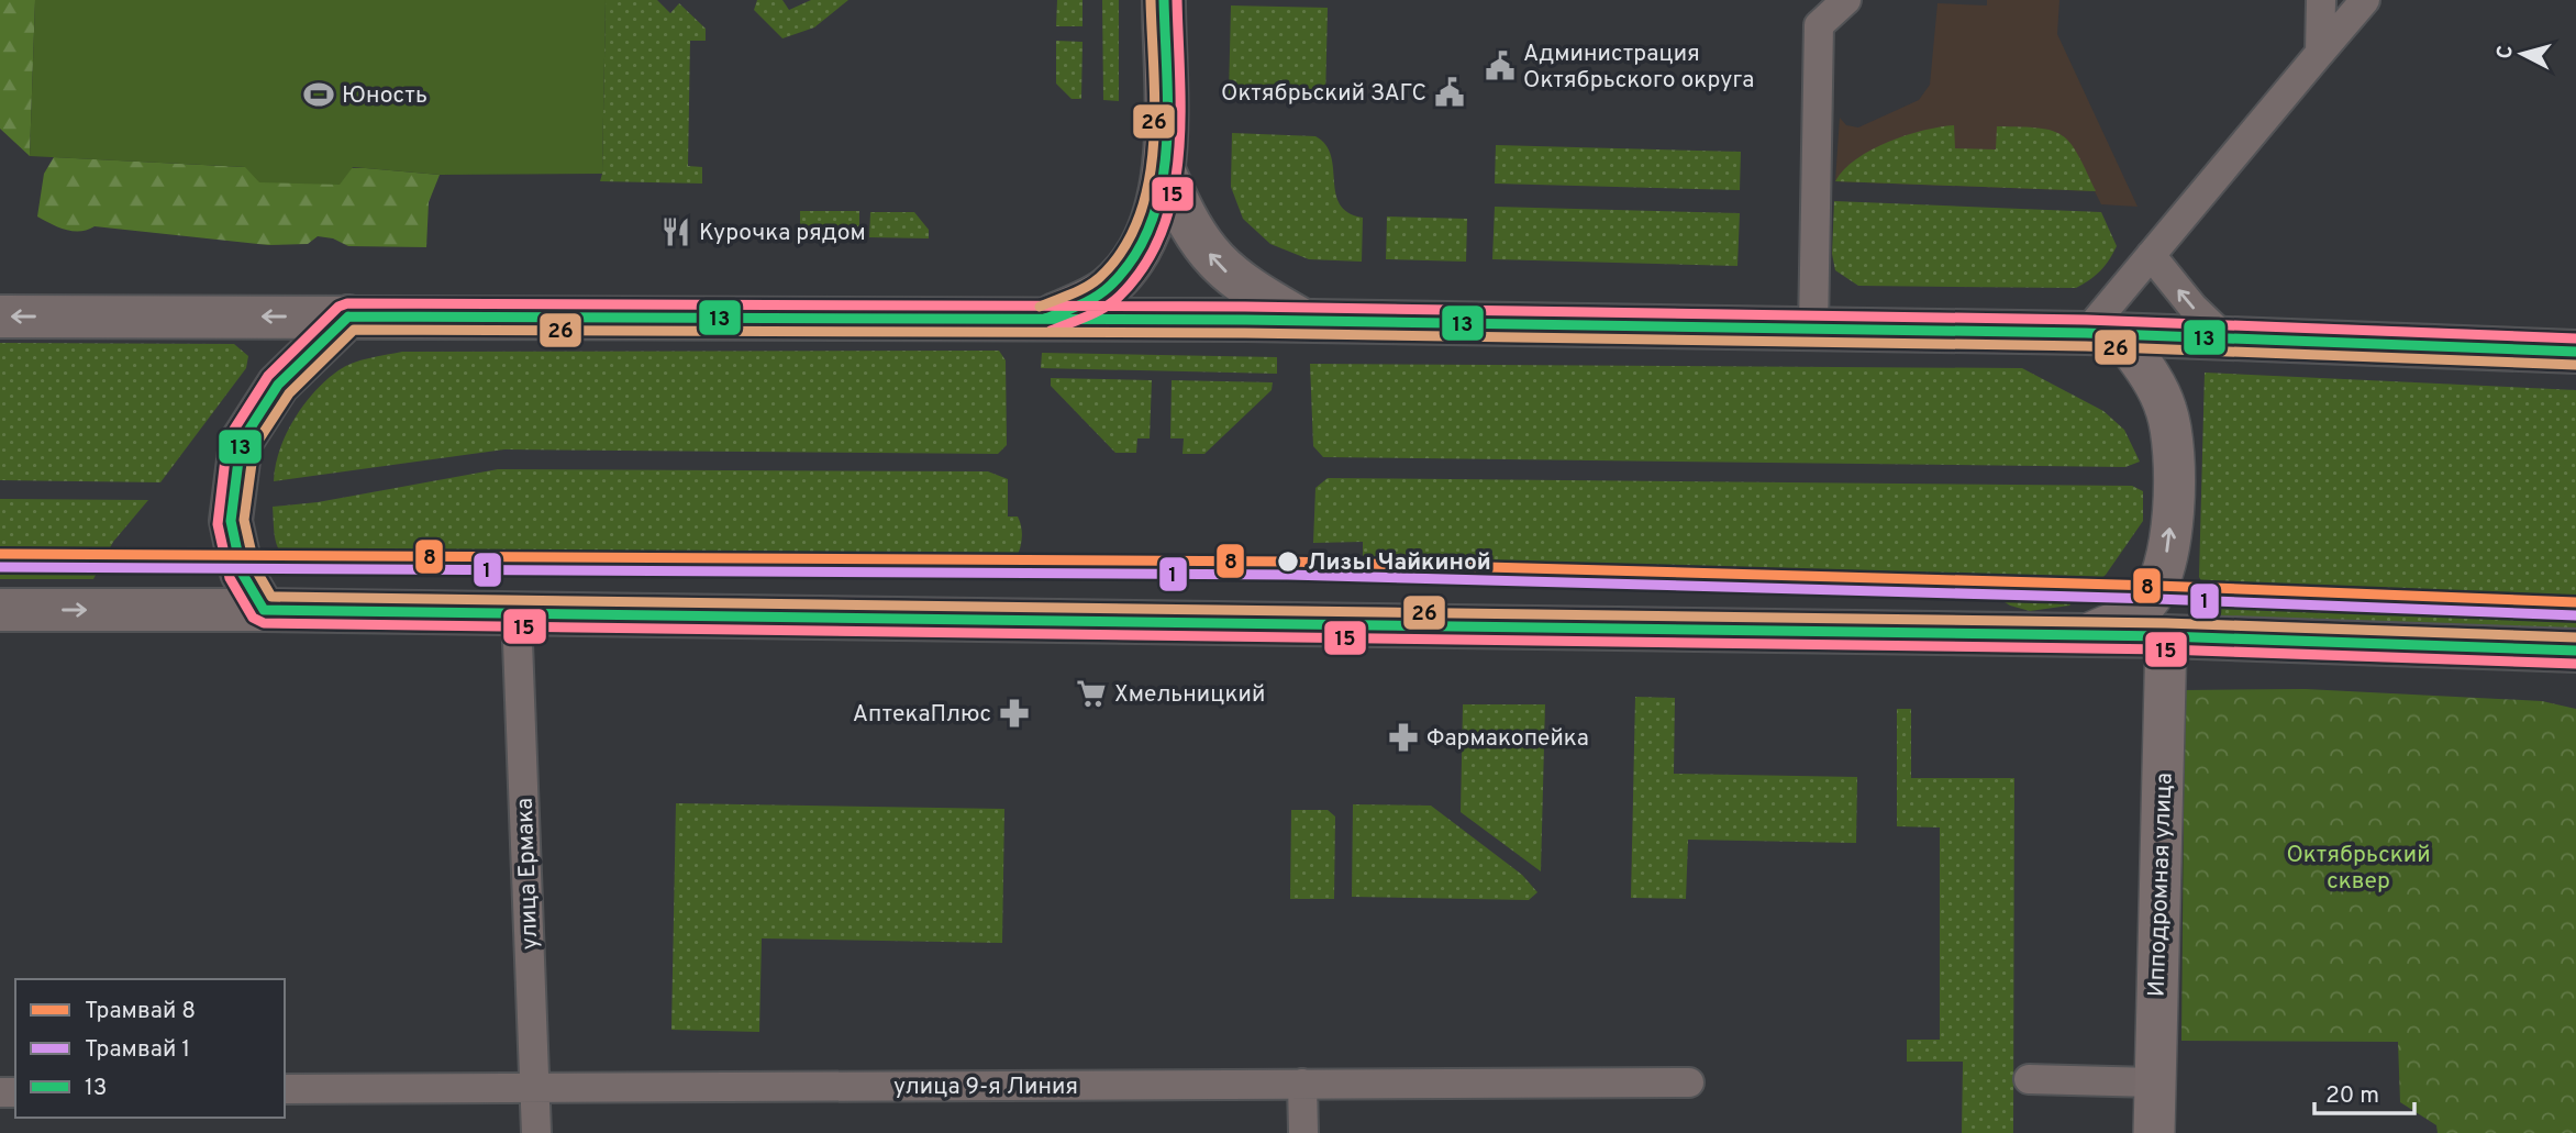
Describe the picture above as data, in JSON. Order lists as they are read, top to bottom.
{
  "streets": {
    "main road": ["Ипподромная улица"],
    "street": ["улица Ермака", "улица 9-я Линия"]
  },
  "crossings": [
    ["улица Ермака", "улица 9-я Линия"]
  ],
  "parks": ["Октябрьский сквер"],
  "places": {
    "public building": ["Администрация Октябрьского округа", "Октябрьский ЗАГС"],
    "sports": ["Юность"],
    "restaurant": ["Курочка рядом"],
    "other": ["Лизы Чайкиной"],
    "supermarket": ["Хмельницкий"],
    "pharmacy": ["АптекаПлюс", "Фармакопейка"]
  },
  "lines": [
    "transit line 13",
    "transit line 15",
    "transit line 26",
    "tram line 8",
    "tram line 1"
  ],
  "legend": ["Трамвай 8", "Трамвай 1", "13"],
  "scale_bar": "20 m",
  "north": "left"
}
